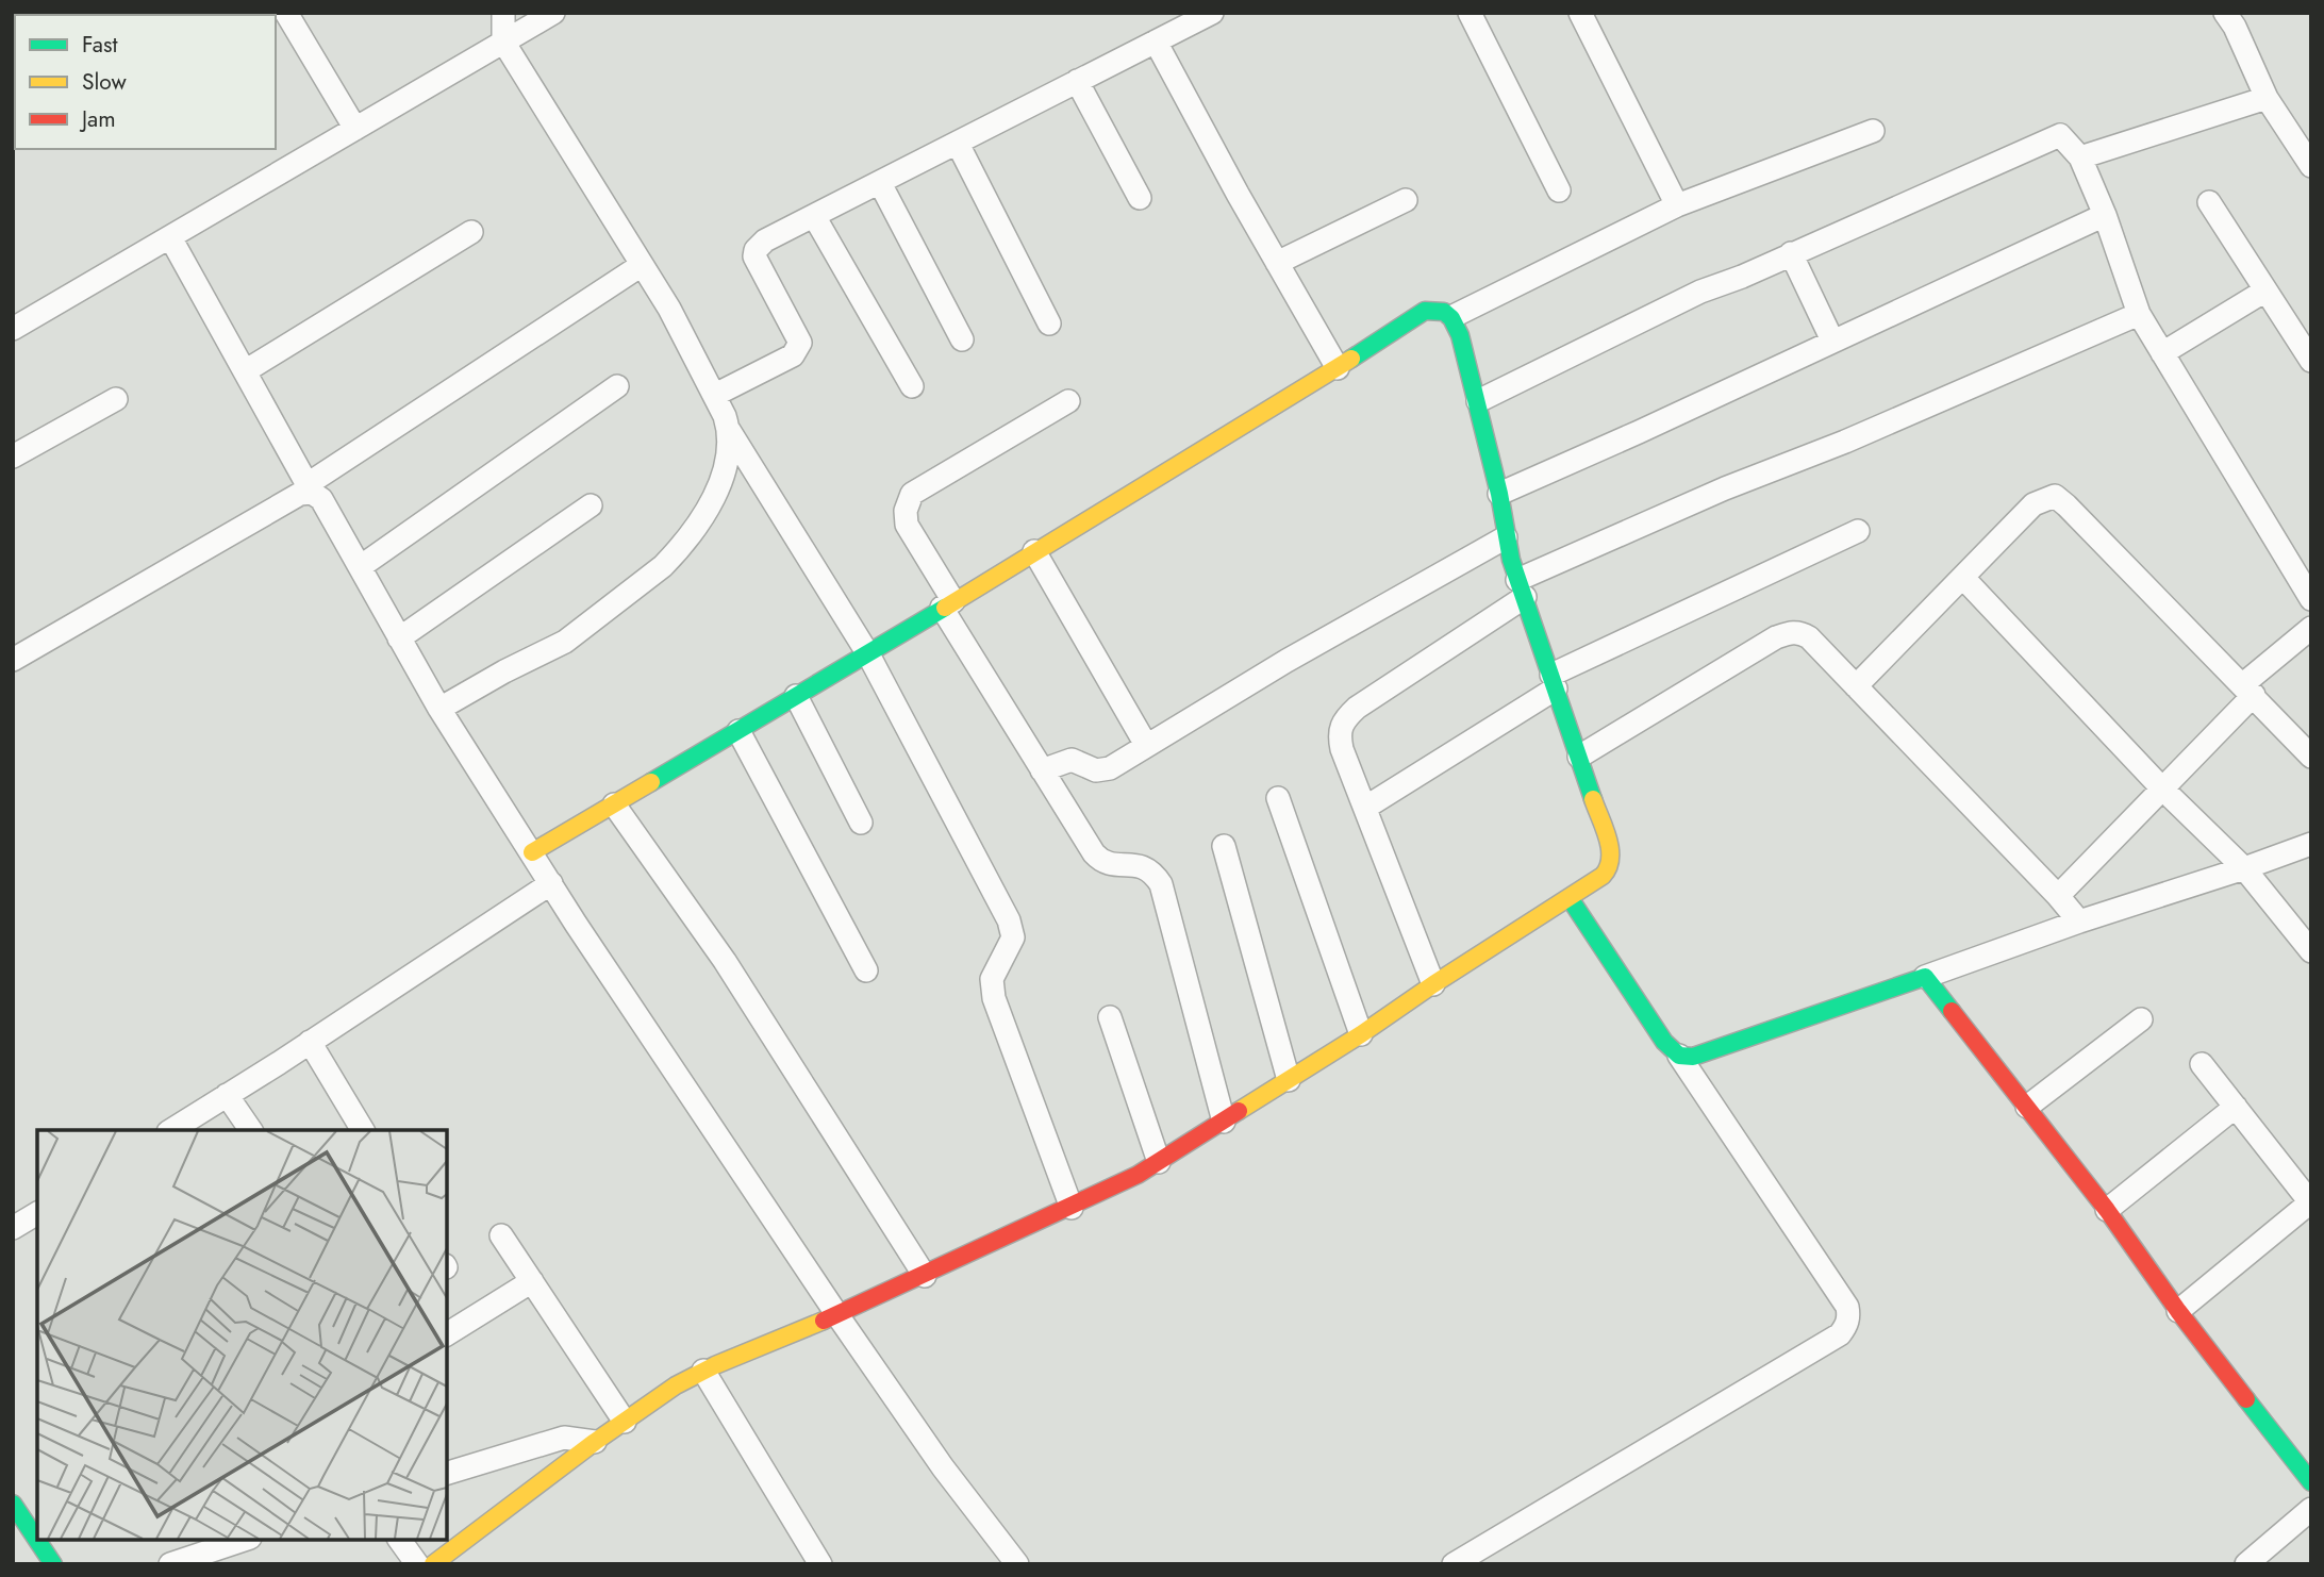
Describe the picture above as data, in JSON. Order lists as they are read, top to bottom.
{
  "legend": ["Fast", "Slow", "Jam"]
}
